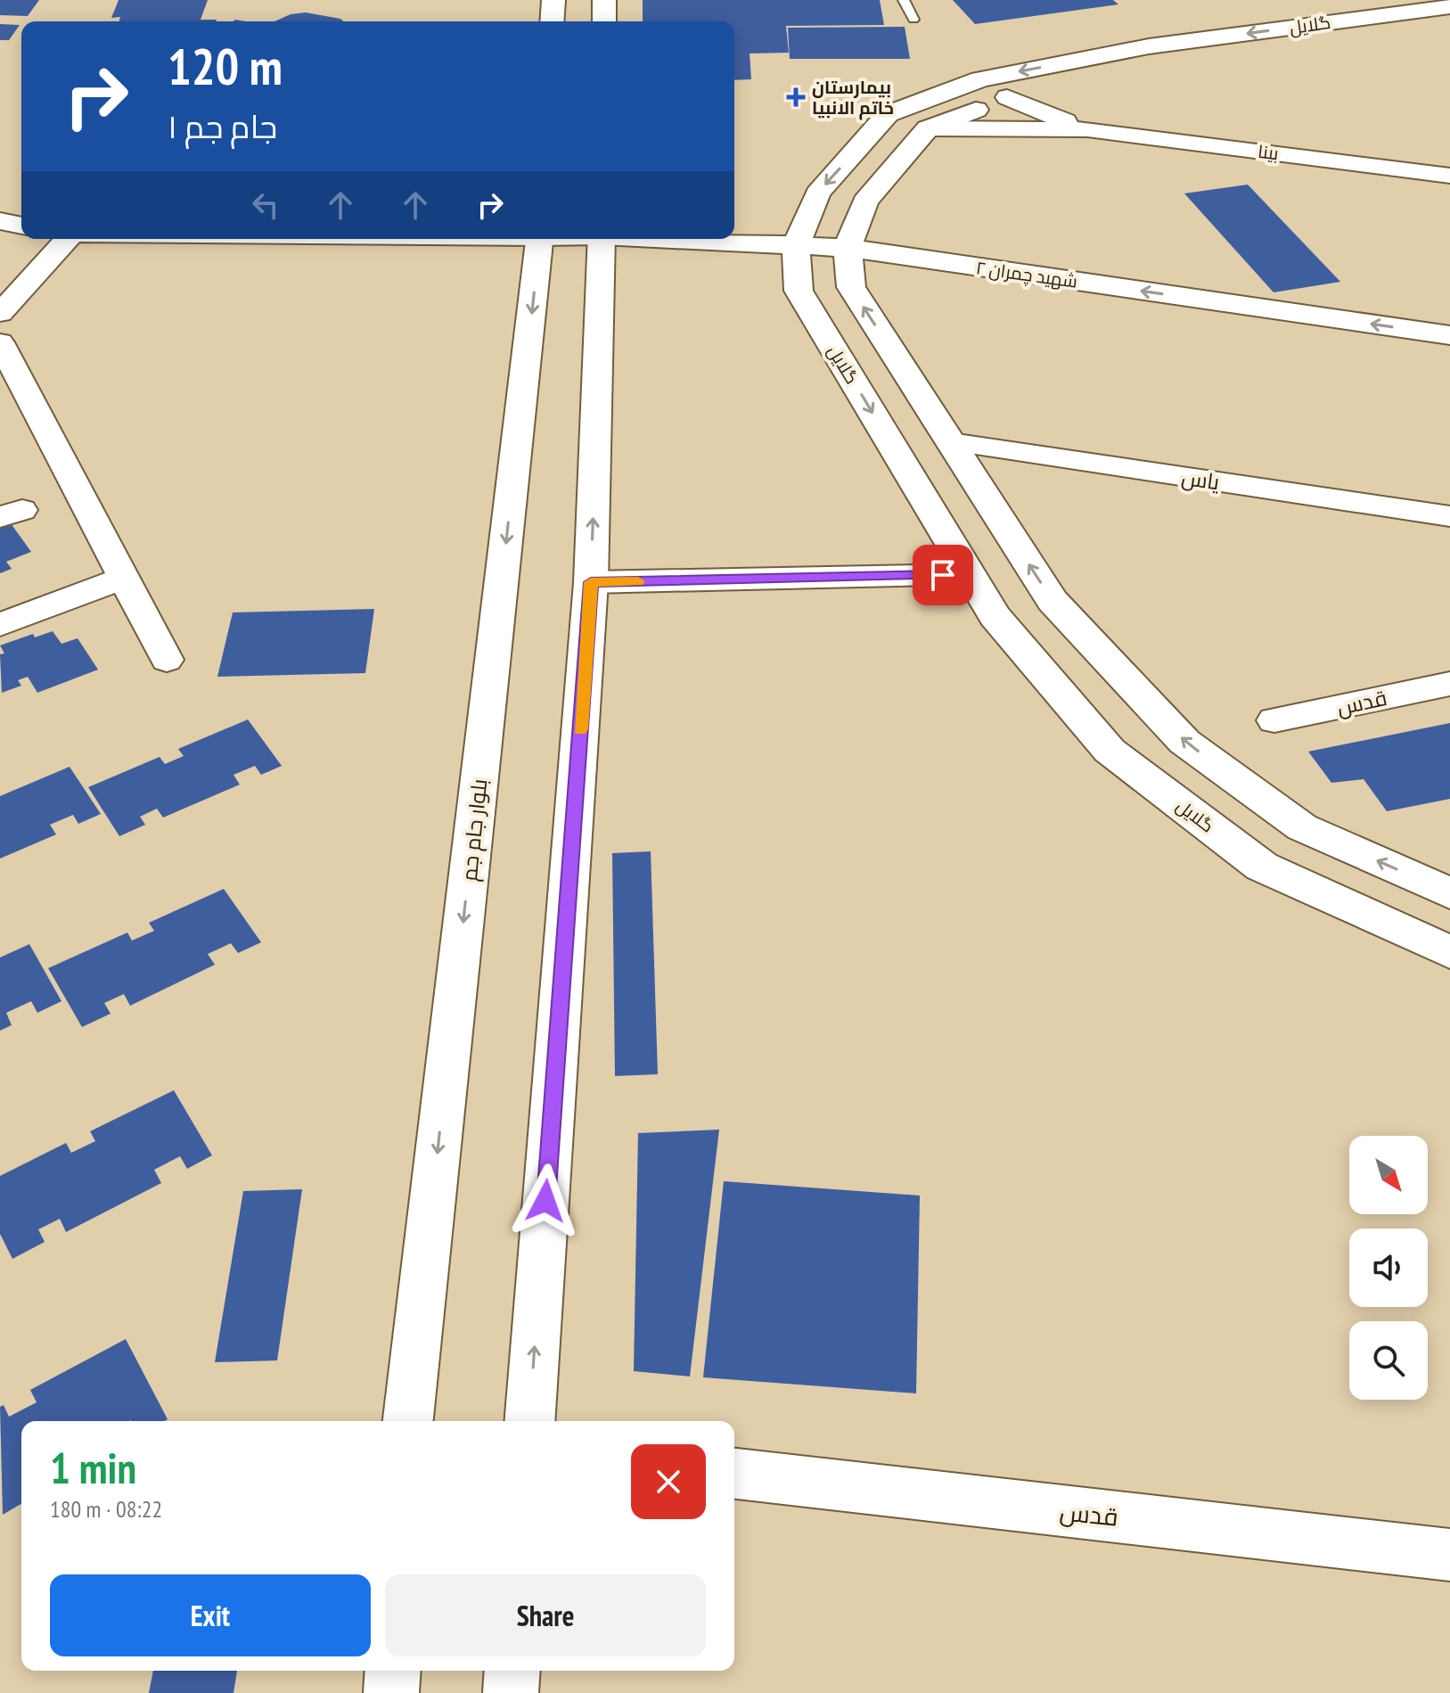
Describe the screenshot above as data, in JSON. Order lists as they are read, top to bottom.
{
  "streets": {
    "street": [
      "گلایل",
      "بینا",
      "شهید چمران ۲",
      "یاس",
      "قدس",
      "بلوار جام جم"
    ]
  },
  "crossings": [
    ["گلایل", "شهید چمران ۲"],
    ["گلایل", "یاس"]
  ],
  "places": {
    "health": ["بیمارستان خاتم الانبیا"]
  },
  "north": "bottom right",
  "page": {
    "turn": ["120 m", "جام جم ۱"],
    "heading": ["1 min", "180 m · 08:22"],
    "buttons": ["Exit", "Share"]
  }
}
